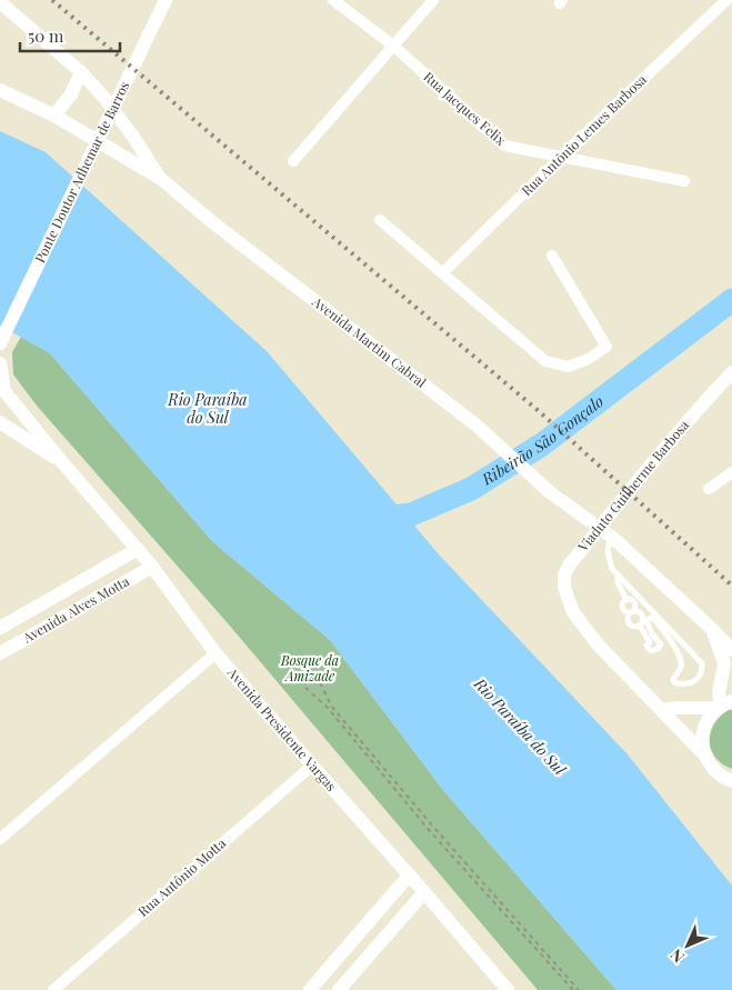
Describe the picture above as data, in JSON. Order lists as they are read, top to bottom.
{
  "streets": {
    "street": [
      "Rua Jacques Felix",
      "Rua Antônio Lemes Barbosa",
      "Ponte Doutor Adhemar de Barros",
      "Avenida Martim Cabral",
      "Viaduto Guilherme Barbosa",
      "Avenida Alves Motta",
      "Avenida Presidente Vargas",
      "Rua Antônio Motta"
    ]
  },
  "crossings": [
    ["Rua Jacques Felix", "Rua Antônio Lemes Barbosa"],
    ["Avenida Alves Motta", "Avenida Presidente Vargas"],
    ["Avenida Presidente Vargas", "Rua Antônio Motta"]
  ],
  "water": ["Rio Paraíba do Sul", "Ribeirão São Gonçalo"],
  "parks": ["Bosque da Amizade"],
  "scale_bar": "50 m",
  "north": "bottom left"
}
